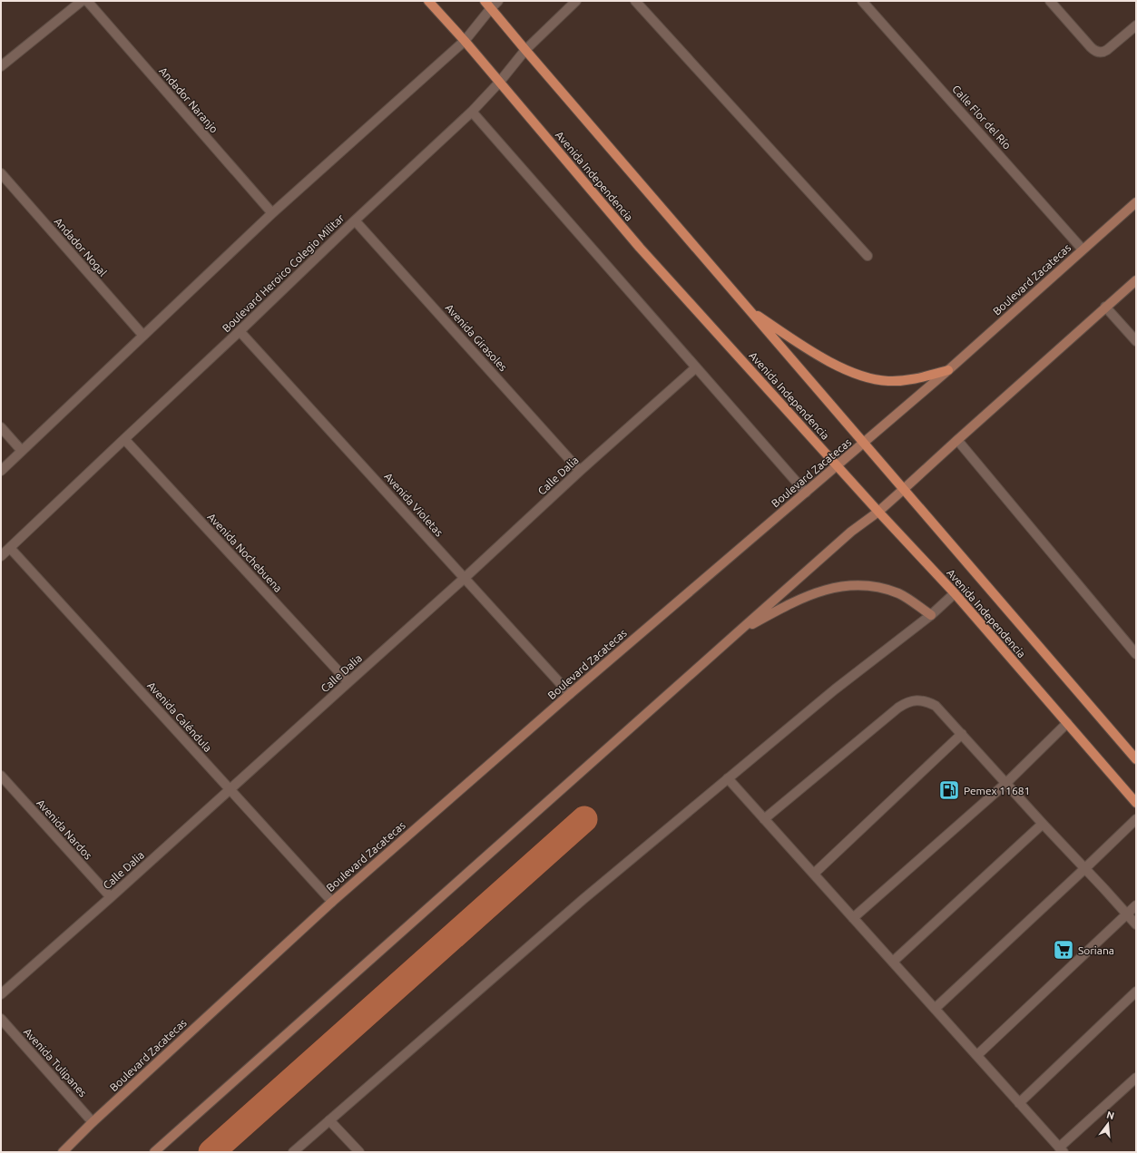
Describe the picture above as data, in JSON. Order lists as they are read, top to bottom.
{
  "streets": {
    "main road": ["Avenida Independencia", "Boulevard Zacatecas"],
    "street": [
      "Andador Naranjo",
      "Calle Flor del Río",
      "Andador Nogal",
      "Boulevard Heroico Colegio Militar",
      "Avenida Girasoles",
      "Calle Dalia",
      "Avenida Violetas",
      "Avenida Nochebuena",
      "Avenida Caléndula",
      "Avenida Nardos",
      "Avenida Tulipanes"
    ]
  },
  "crossings": [
    ["Calle Flor del Río", "Boulevard Zacatecas"],
    ["Avenida Independencia", "Boulevard Heroico Colegio Militar"],
    ["Avenida Independencia", "Boulevard Zacatecas"],
    ["Boulevard Heroico Colegio Militar", "Avenida Girasoles"],
    ["Boulevard Heroico Colegio Militar", "Avenida Violetas"],
    ["Boulevard Heroico Colegio Militar", "Avenida Nochebuena"],
    ["Boulevard Heroico Colegio Militar", "Avenida Caléndula"],
    ["Boulevard Zacatecas", "Avenida Violetas"],
    ["Boulevard Zacatecas", "Avenida Caléndula"],
    ["Boulevard Zacatecas", "Avenida Tulipanes"],
    ["Avenida Girasoles", "Calle Dalia"],
    ["Calle Dalia", "Avenida Violetas"],
    ["Calle Dalia", "Avenida Nochebuena"],
    ["Calle Dalia", "Avenida Caléndula"],
    ["Calle Dalia", "Avenida Nardos"]
  ],
  "places": {
    "fuel station": ["Pemex 11681"],
    "supermarket": ["Soriana"]
  },
  "north": "top"
}
